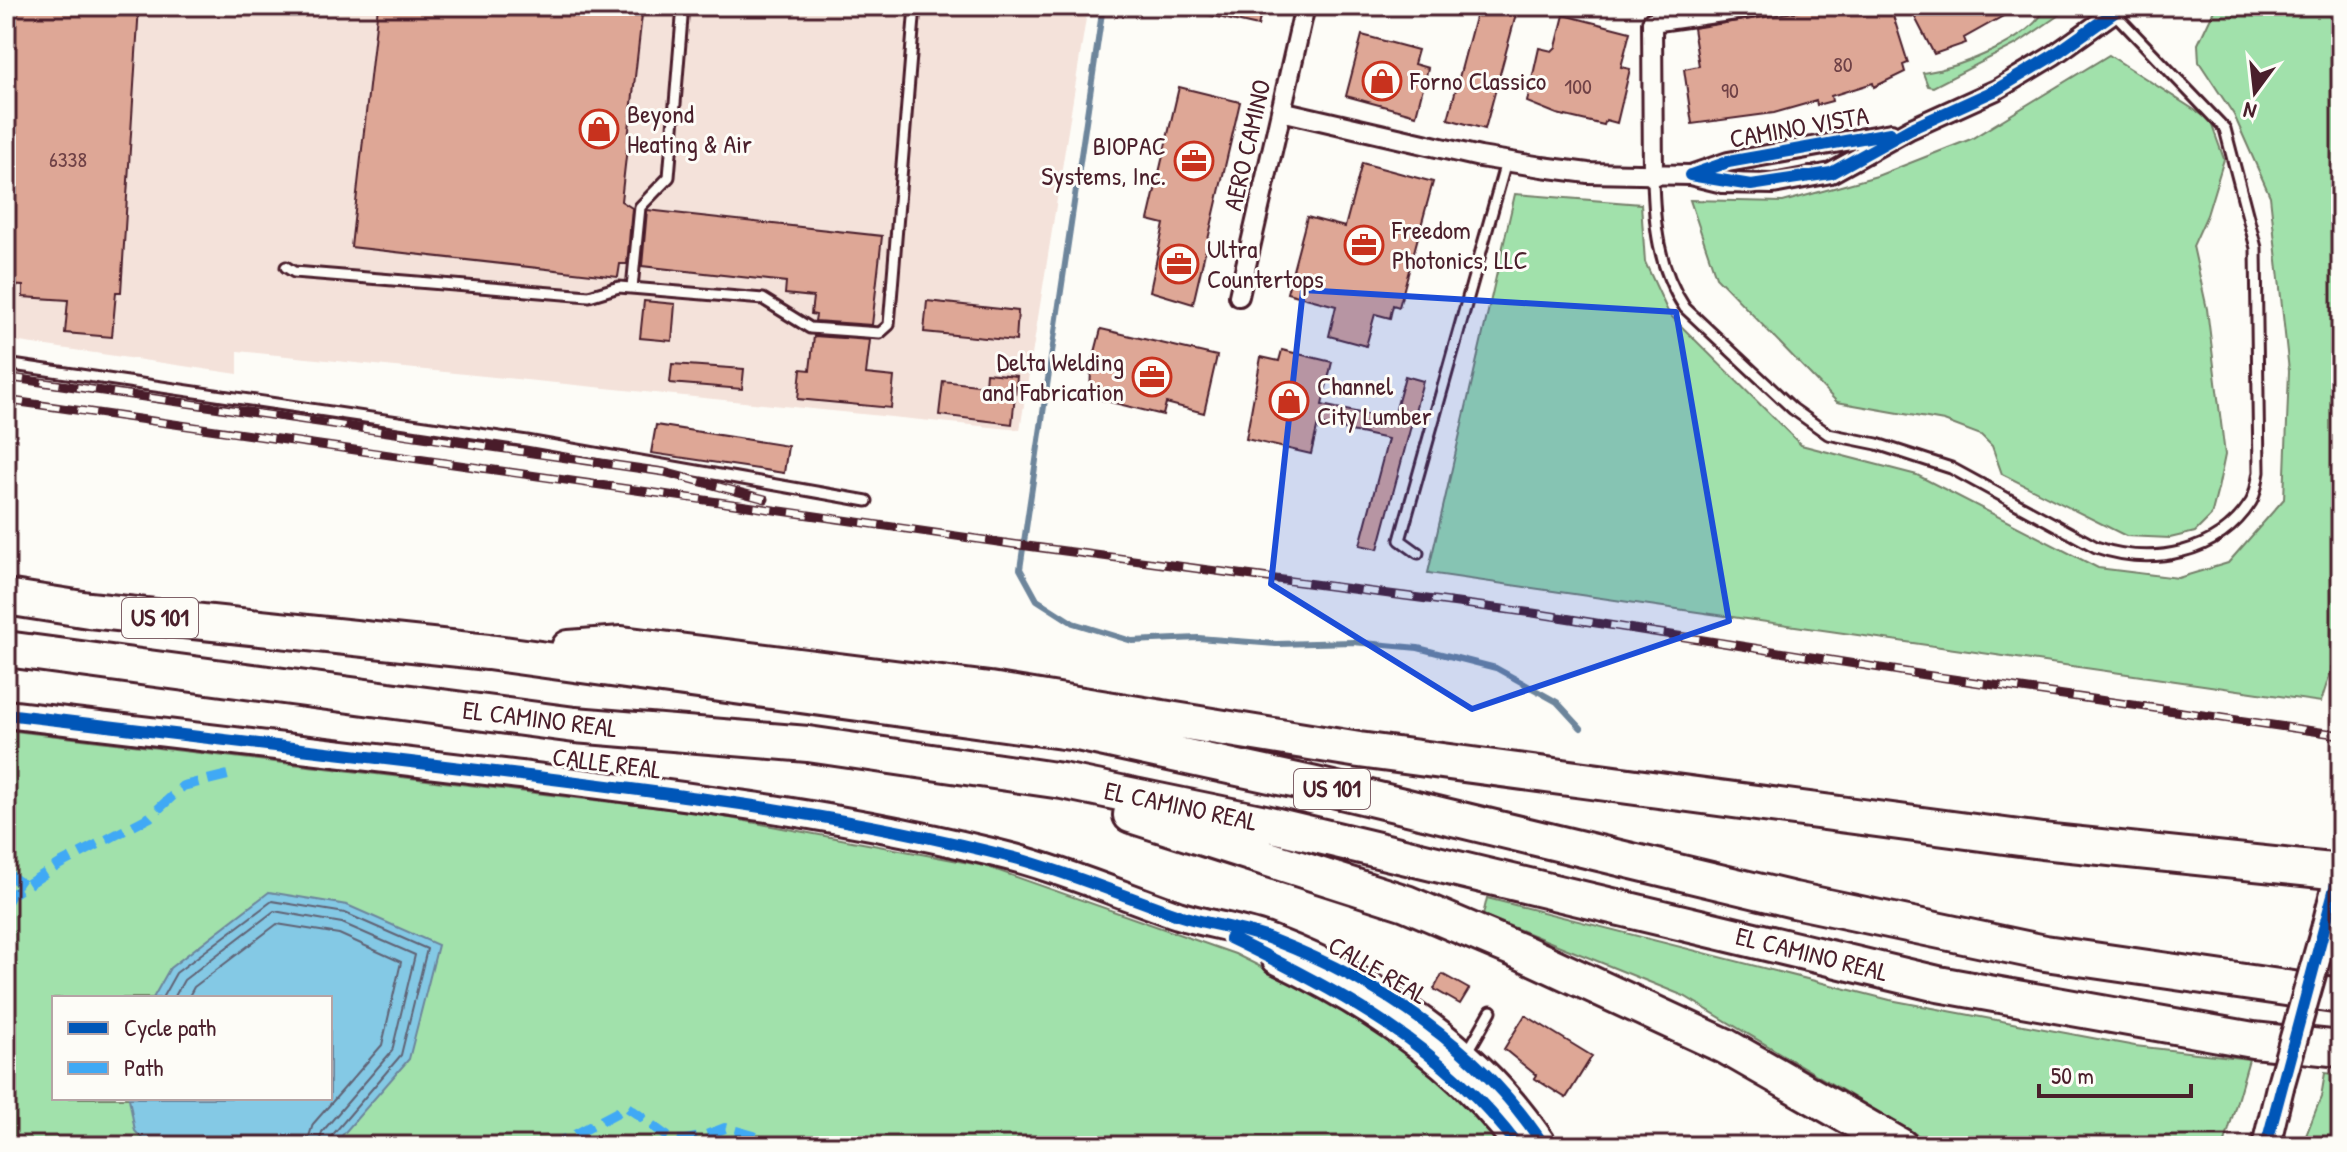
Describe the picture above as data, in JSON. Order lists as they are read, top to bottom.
{
  "streets": {
    "highway": ["US 101", "EL CAMINO REAL"],
    "main road": ["CALLE REAL"],
    "street": ["CAMINO VISTA", "AERO CAMINO"]
  },
  "crossings": [
    ["CAMINO VISTA", "AERO CAMINO"]
  ],
  "places": {
    "shop": ["Forno Classico", "Beyond Heating & Air", "Channel City Lumber"],
    "office": [
      "BIOPAC Systems, Inc.",
      "Freedom Photonics, LLC",
      "Ultra Countertops",
      "Delta Welding and Fabrication"
    ]
  },
  "house_numbers": [
    "80",
    "100",
    "90",
    "6338"
  ],
  "legend": ["Cycle path", "Path"],
  "scale_bar": "50 m",
  "north": "bottom"
}
